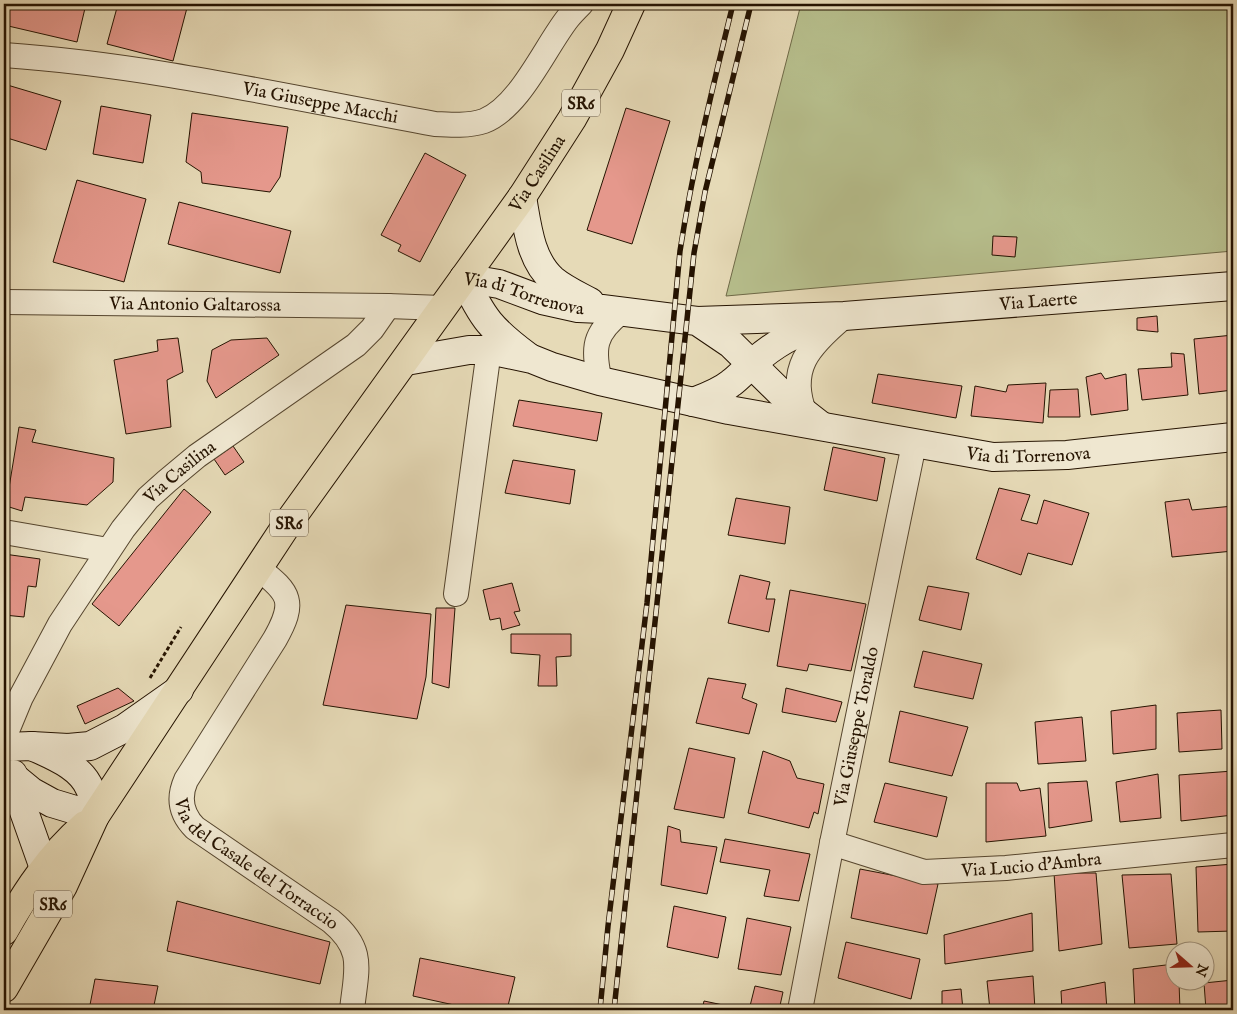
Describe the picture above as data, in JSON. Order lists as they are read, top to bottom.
{
  "streets": {
    "main road": ["SR6", "Via Casilina"],
    "street": [
      "Via Giuseppe Macchi",
      "Via di Torrenova",
      "Via Laerte",
      "Via Antonio Galtarossa",
      "Via Giuseppe Toraldo",
      "Via del Casale del Torraccio",
      "Via Lucio d'Ambra"
    ]
  },
  "crossings": [
    ["Via Casilina", "Via di Torrenova"],
    ["Via Casilina", "Via Antonio Galtarossa"],
    ["Via Casilina", "Via del Casale del Torraccio"],
    ["Via di Torrenova", "Via Giuseppe Toraldo"],
    ["Via Giuseppe Toraldo", "Via Lucio d'Ambra"]
  ],
  "north": "right"
}
